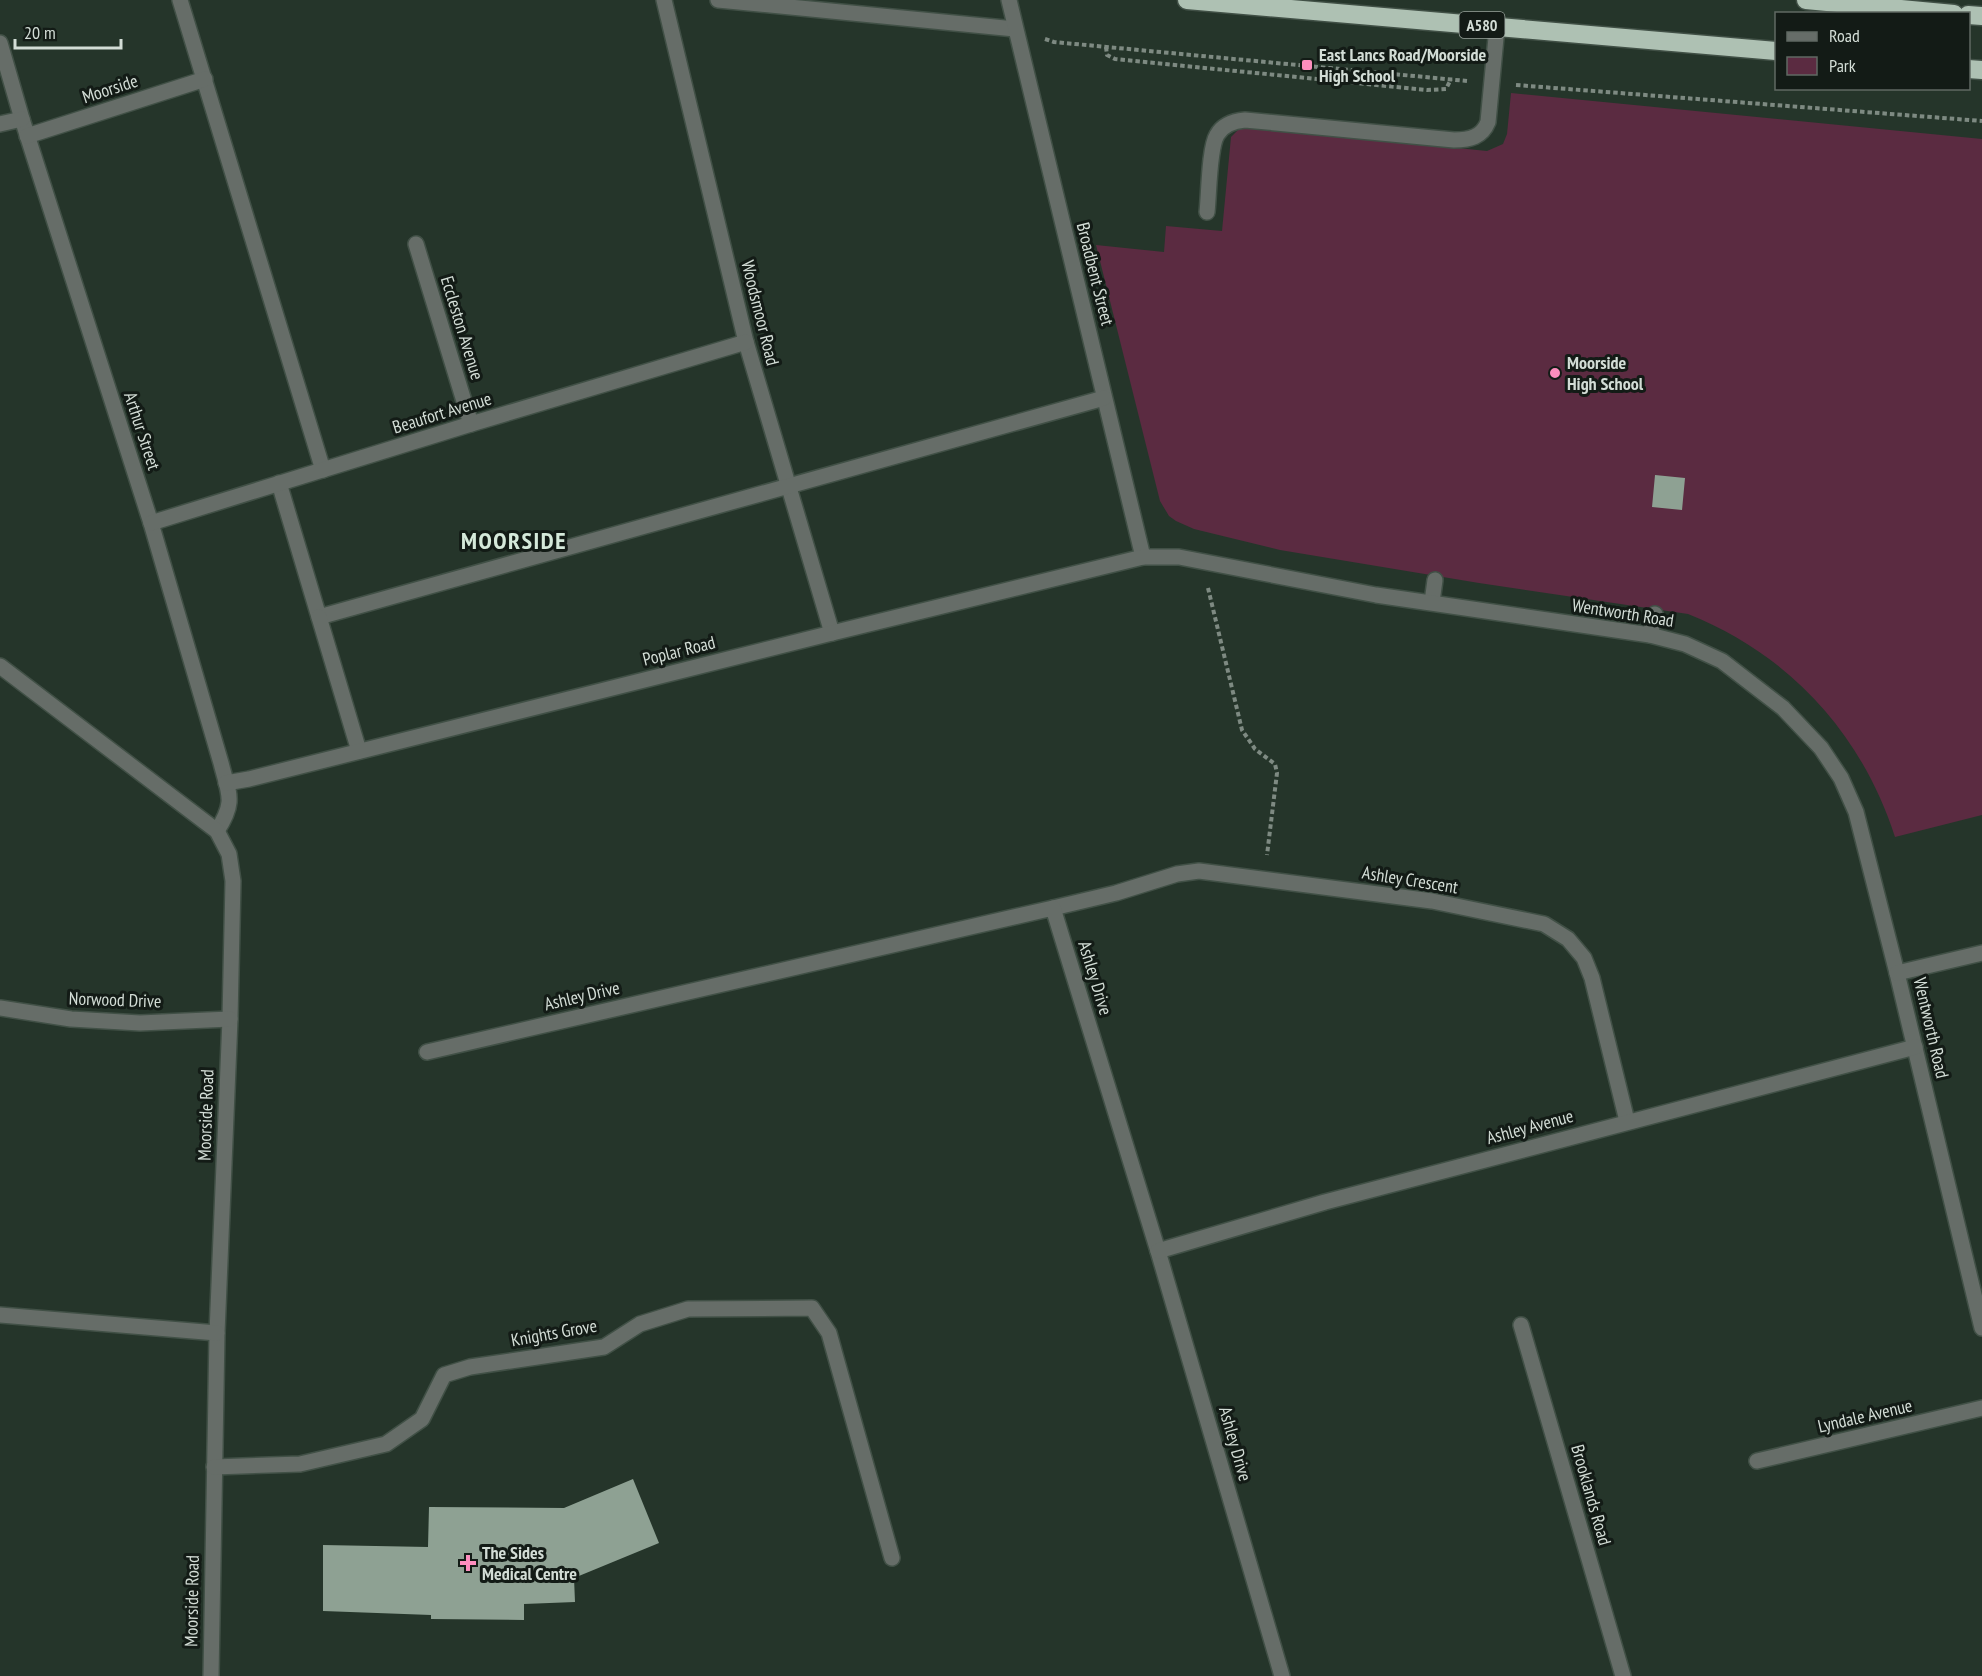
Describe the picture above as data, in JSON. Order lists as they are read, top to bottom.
{
  "streets": {
    "highway": ["A580"],
    "street": [
      "Moorside",
      "Broadbent Street",
      "Woodsmoor Road",
      "Eccleston Avenue",
      "Beaufort Avenue",
      "Arthur Street",
      "Wentworth Road",
      "Poplar Road",
      "Ashley Crescent",
      "Ashley Drive",
      "Norwood Drive",
      "Moorside Road",
      "Ashley Avenue",
      "Knights Grove",
      "Lyndale Avenue",
      "Brooklands Road"
    ]
  },
  "crossings": [
    ["Moorside", "Arthur Street"],
    ["Broadbent Street", "Wentworth Road"],
    ["Broadbent Street", "Poplar Road"],
    ["Woodsmoor Road", "Beaufort Avenue"],
    ["Woodsmoor Road", "Poplar Road"],
    ["Eccleston Avenue", "Beaufort Avenue"],
    ["Beaufort Avenue", "Arthur Street"],
    ["Arthur Street", "Poplar Road"],
    ["Arthur Street", "Moorside Road"],
    ["Wentworth Road", "Poplar Road"],
    ["Wentworth Road", "Ashley Avenue"],
    ["Ashley Crescent", "Ashley Drive"],
    ["Ashley Crescent", "Ashley Avenue"],
    ["Ashley Drive", "Ashley Avenue"],
    ["Norwood Drive", "Moorside Road"],
    ["Moorside Road", "Knights Grove"]
  ],
  "districts": ["MOORSIDE"],
  "places": {
    "transit": ["East Lancs Road/Moorside High School"],
    "other": ["Moorside High School"],
    "health": ["The Sides Medical Centre"]
  },
  "legend": ["Road", "Park"],
  "scale_bar": "20 m"
}
